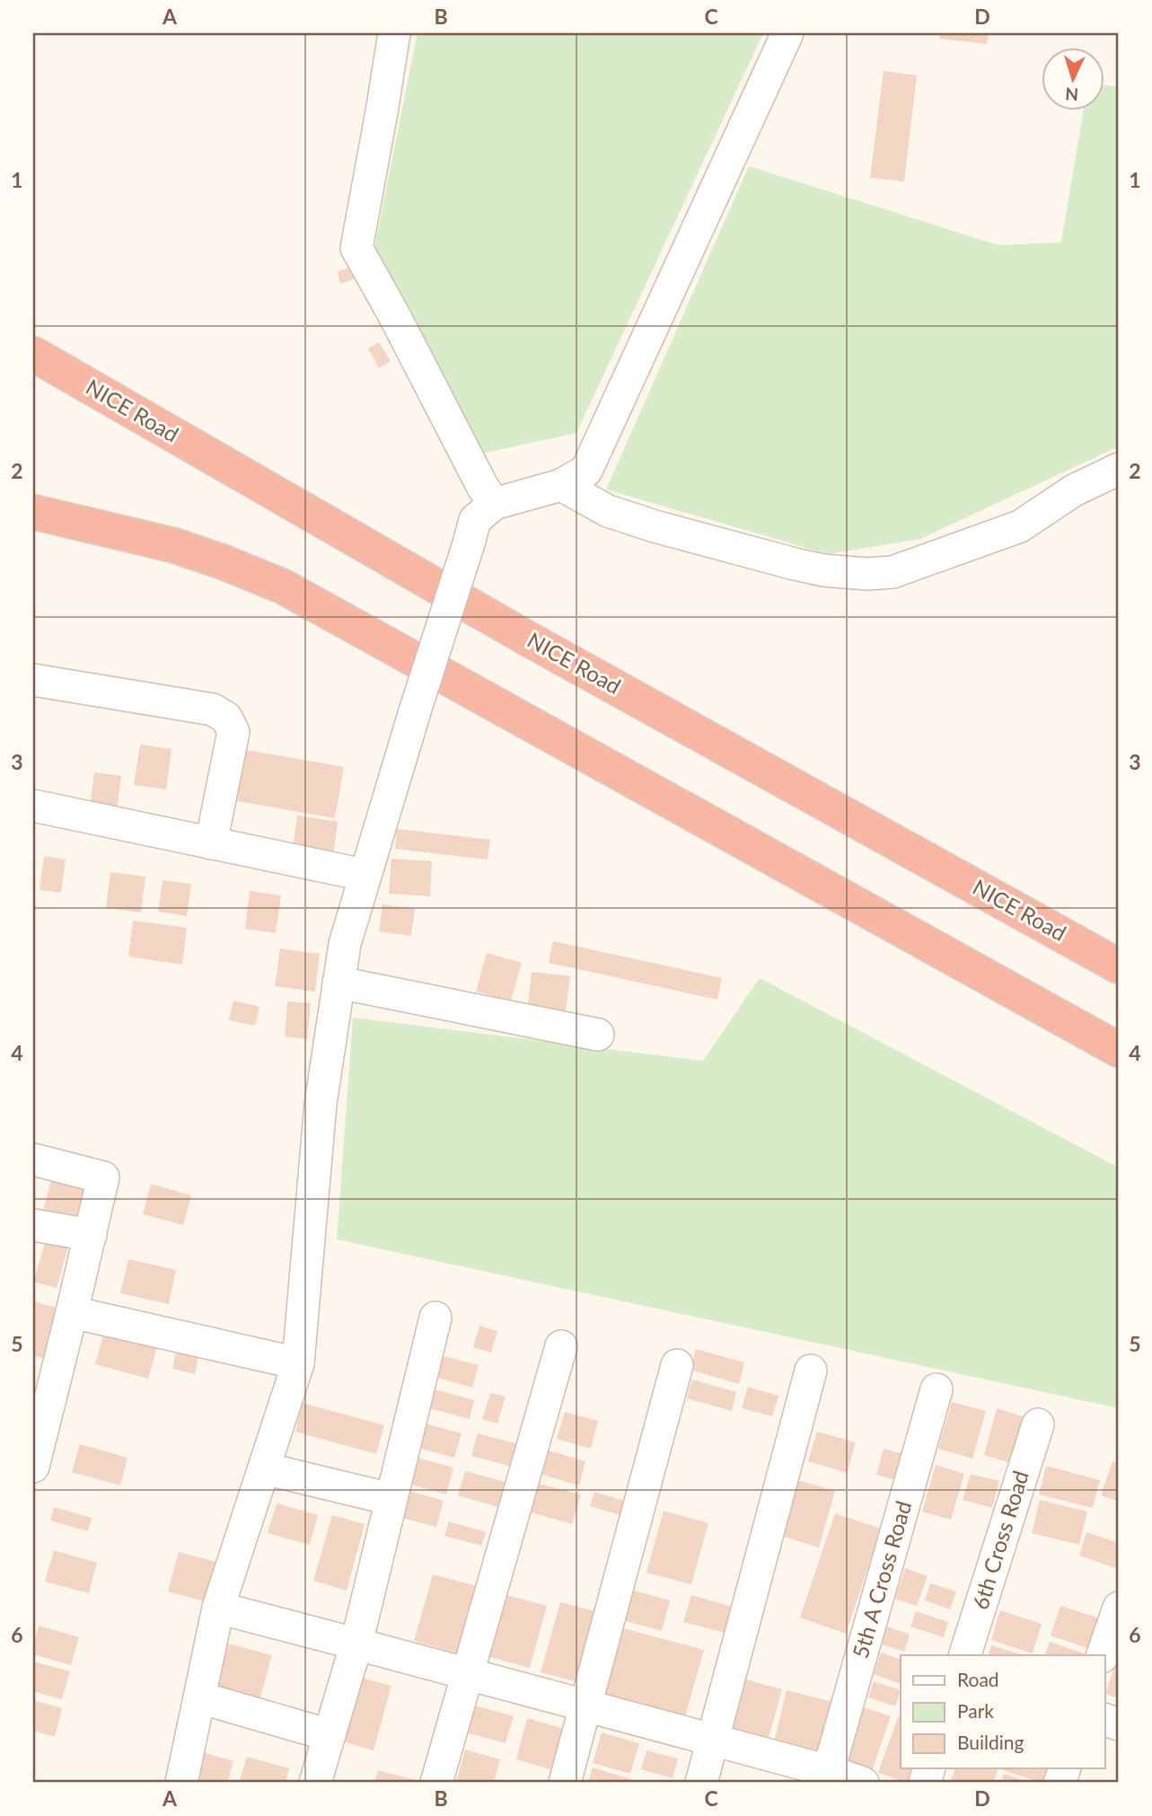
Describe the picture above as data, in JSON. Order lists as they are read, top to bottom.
{
  "streets": {
    "highway": ["NICE Road"],
    "street": ["6th Cross Road", "5th A Cross Road"]
  },
  "legend": ["Road", "Park", "Building"],
  "north": "bottom",
  "grid": {
    "columns": [
      "A",
      "B",
      "C",
      "D"
    ],
    "rows": [
      "1",
      "2",
      "3",
      "4",
      "5",
      "6"
    ]
  }
}
